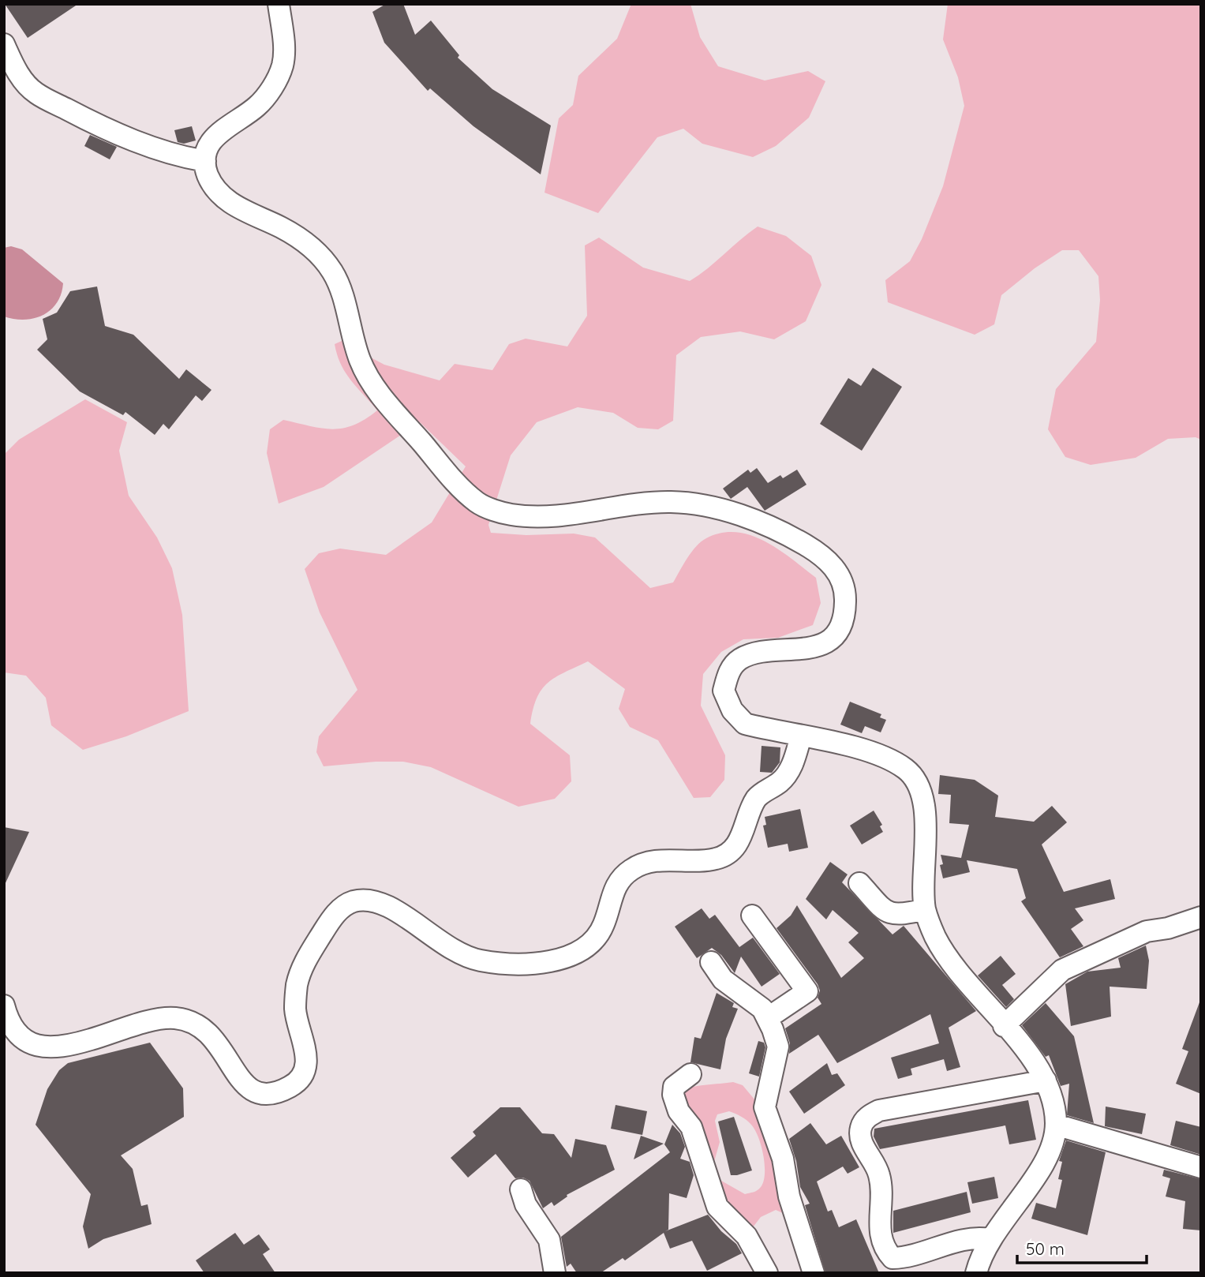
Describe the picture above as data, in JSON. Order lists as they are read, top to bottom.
{
  "scale_bar": "50 m"
}
